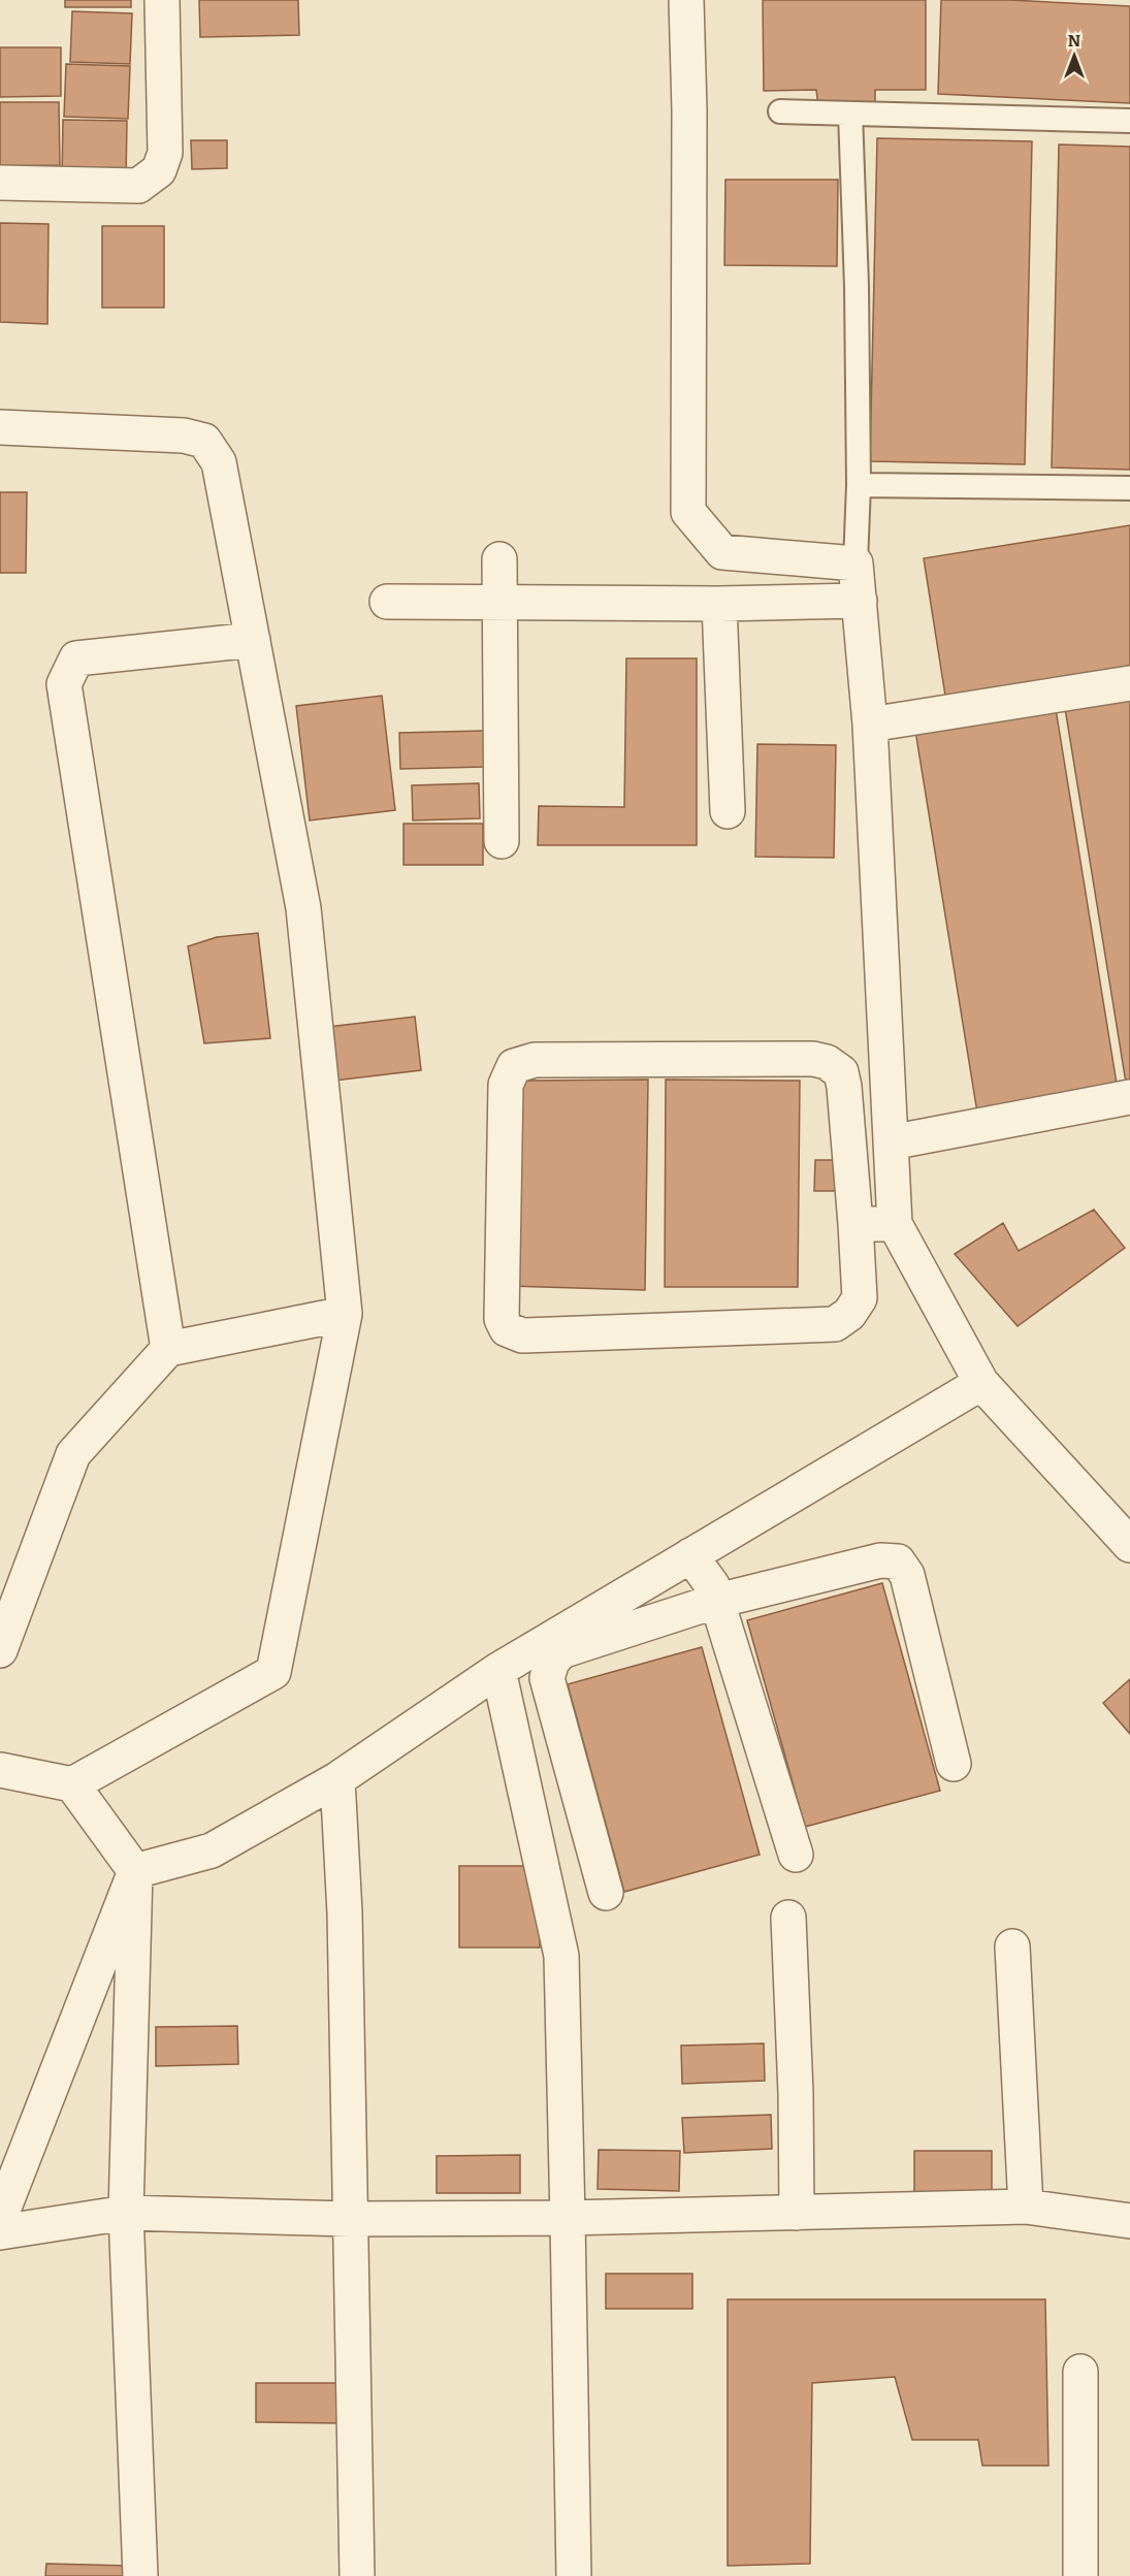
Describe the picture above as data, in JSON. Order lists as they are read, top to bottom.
{
  "north": "top"
}
